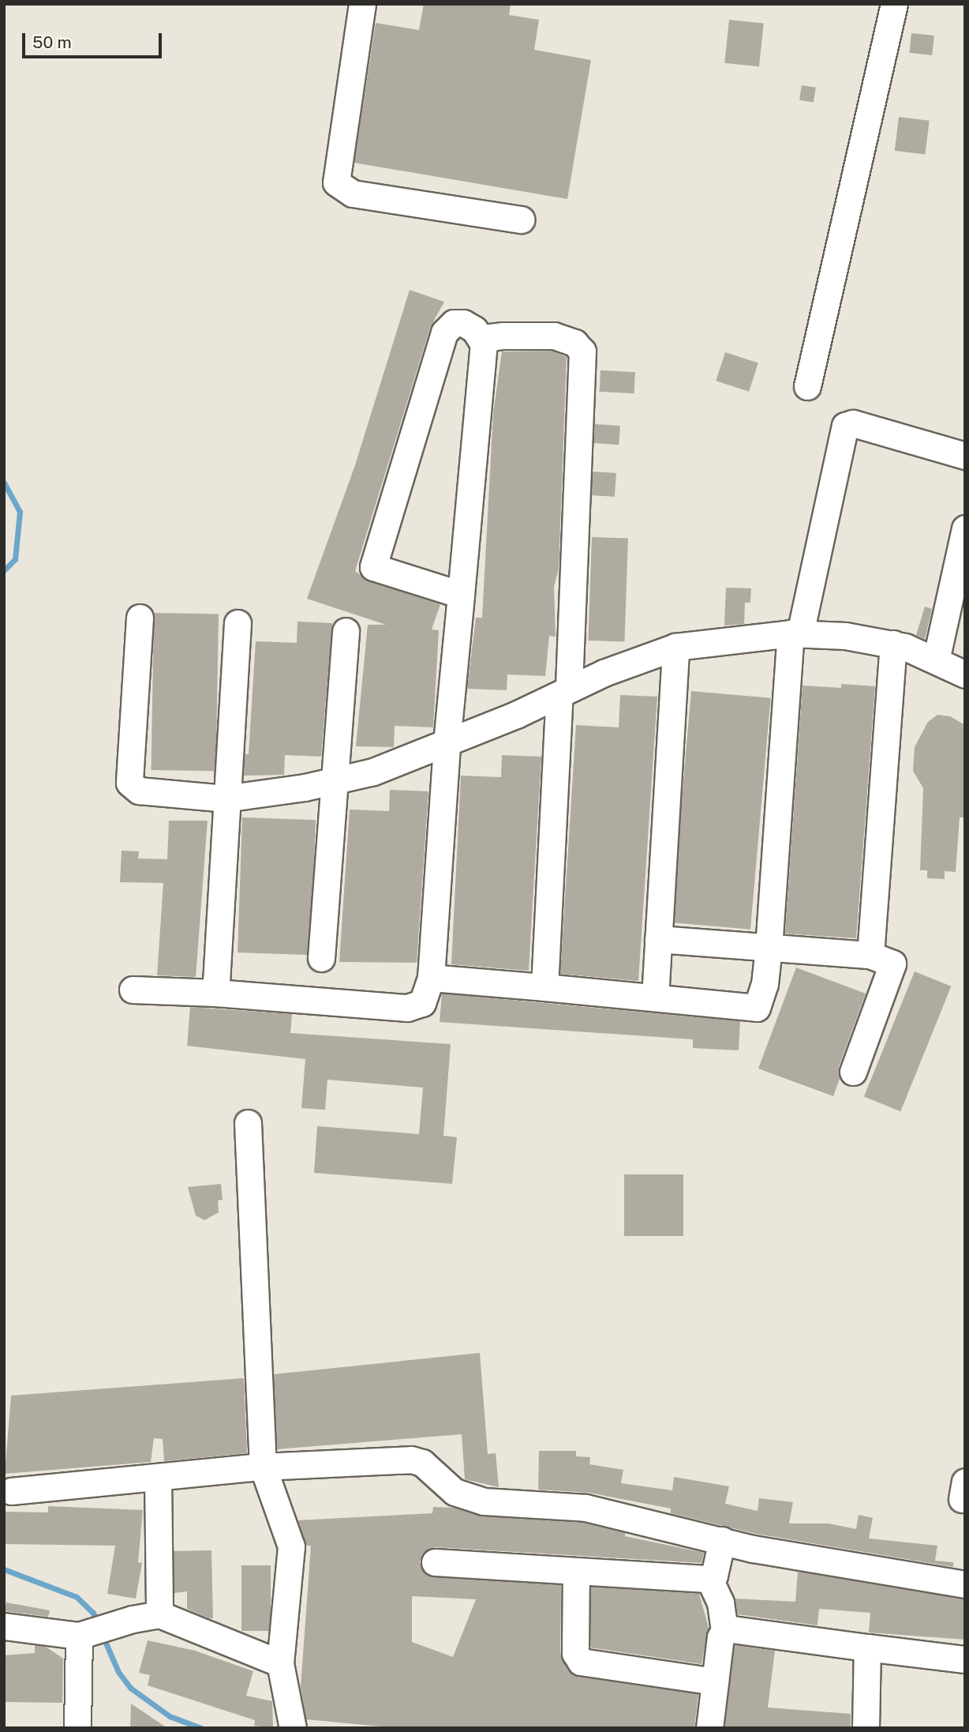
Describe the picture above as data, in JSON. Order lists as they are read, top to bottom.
{
  "scale_bar": "50 m"
}
